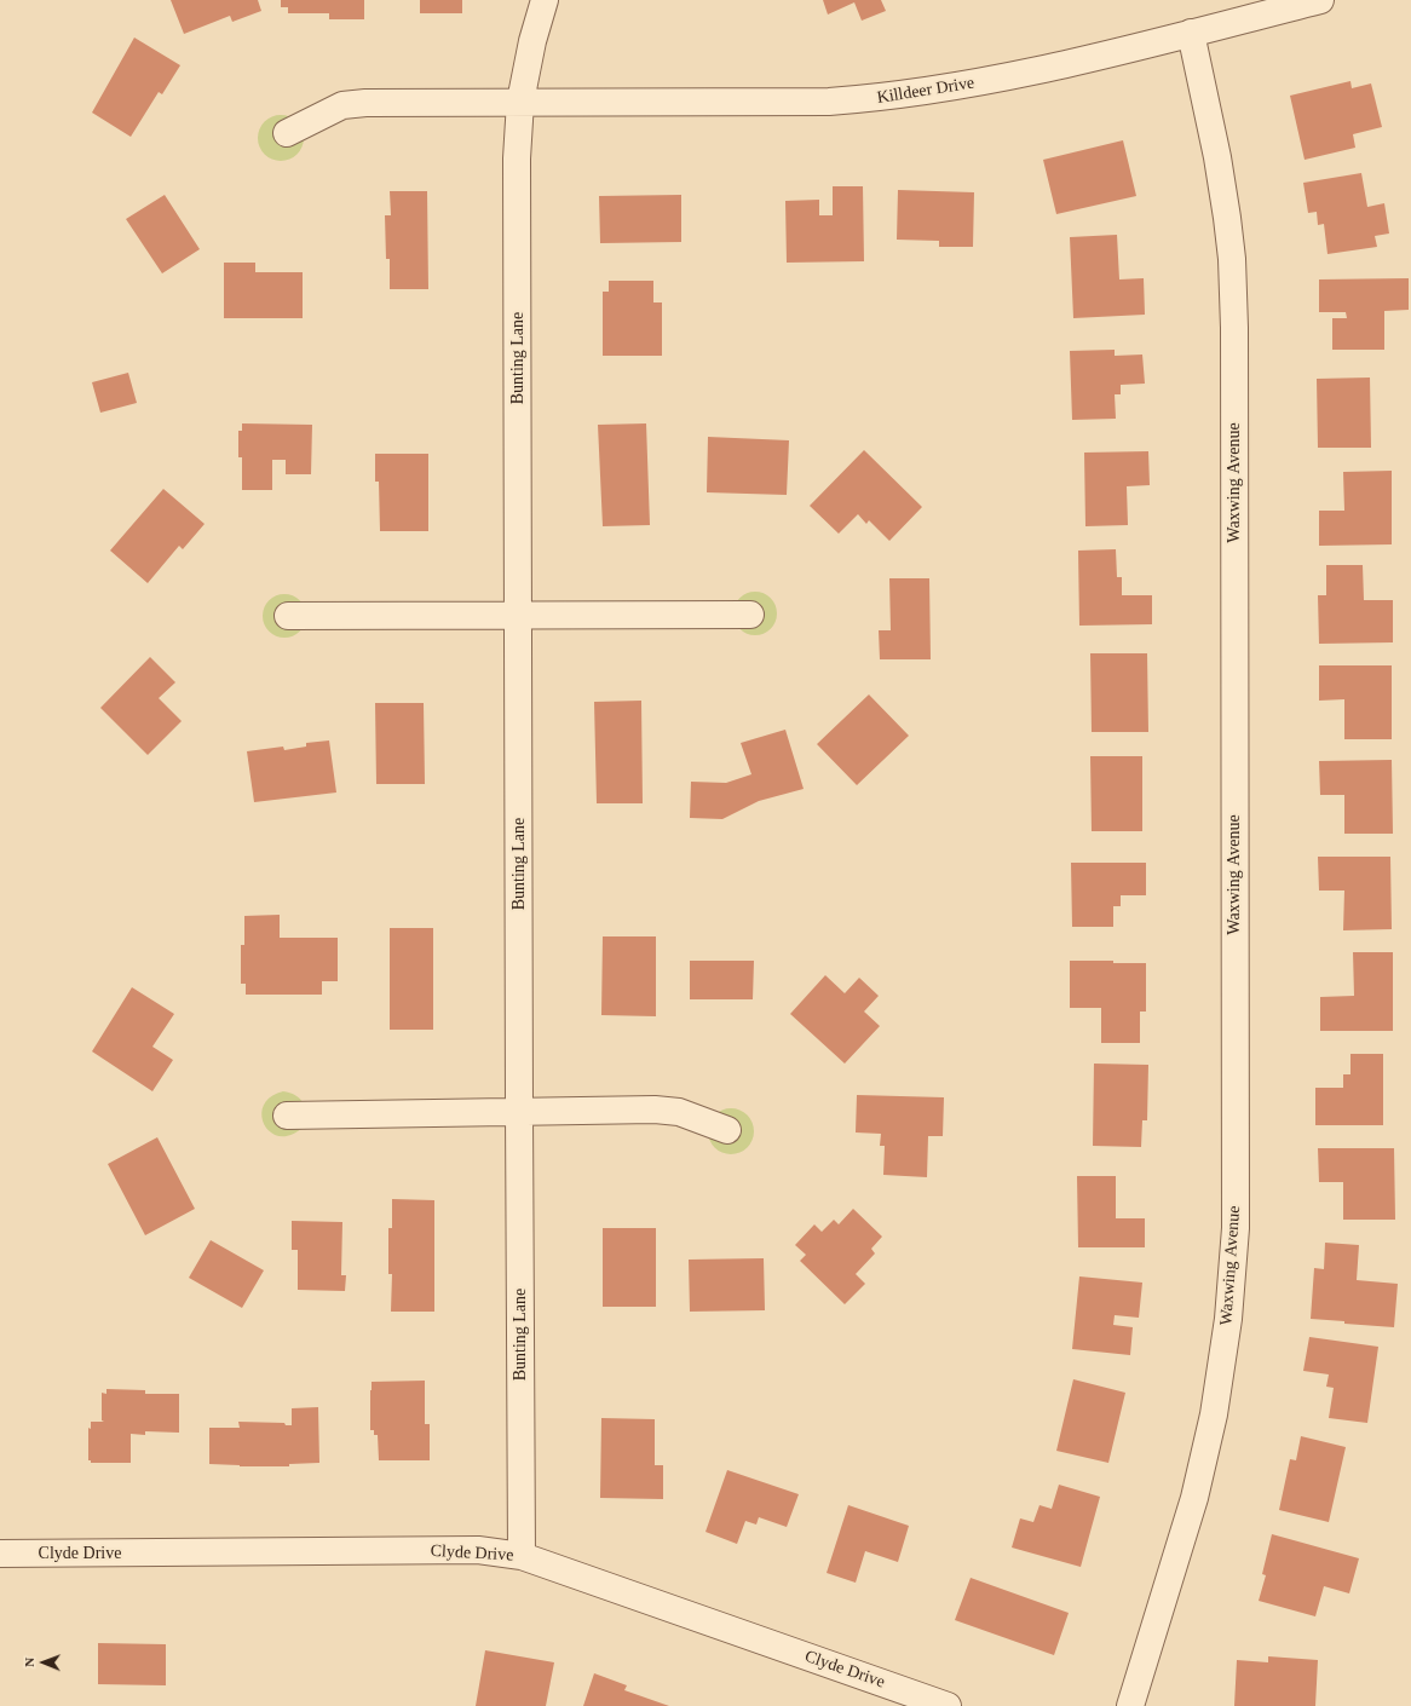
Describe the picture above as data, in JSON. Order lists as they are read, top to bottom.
{
  "streets": {
    "street": [
      "Killdeer Drive",
      "Bunting Lane",
      "Waxwing Avenue",
      "Clyde Drive"
    ]
  },
  "crossings": [
    ["Killdeer Drive", "Bunting Lane"],
    ["Killdeer Drive", "Waxwing Avenue"],
    ["Bunting Lane", "Clyde Drive"]
  ],
  "north": "left"
}
